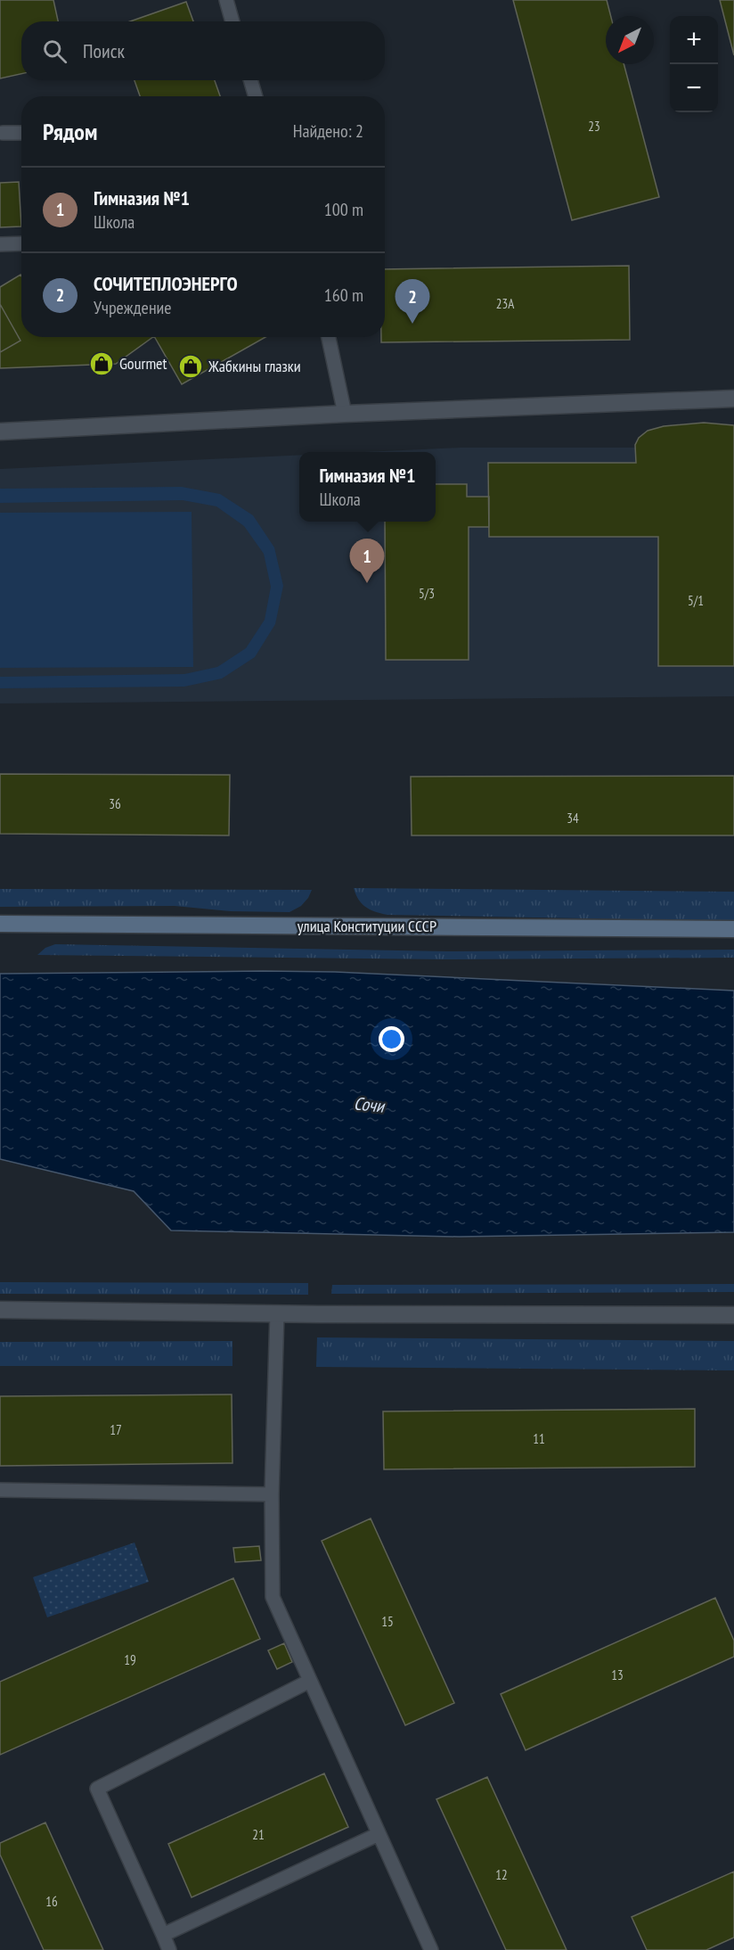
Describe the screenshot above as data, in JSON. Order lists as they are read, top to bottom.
{
  "streets": {
    "main road": ["улица Конституции СССР"]
  },
  "water": ["Сочи"],
  "places": {
    "shop": ["Gourmet", "Жабкины глазки"]
  },
  "house_numbers": [
    "23",
    "23А",
    "5/3",
    "5/1",
    "36",
    "34",
    "17",
    "11",
    "15",
    "19",
    "13",
    "21",
    "12",
    "16"
  ],
  "north": "bottom left",
  "page": {
    "map_buttons": ["+", "−"],
    "search": "Поиск",
    "heading": ["Рядом", "Найдено: 2"],
    "list": [
      {
        "mark": "1",
        "name": "Гимназия №1",
        "note": "Школа",
        "value": "100 m"
      },
      {
        "mark": "2",
        "name": "СОЧИТЕПЛОЭНЕРГО",
        "note": "Учреждение",
        "value": "160 m"
      }
    ],
    "pins": ["2", "1"],
    "popup": ["Гимназия №1", "Школа"]
  }
}
